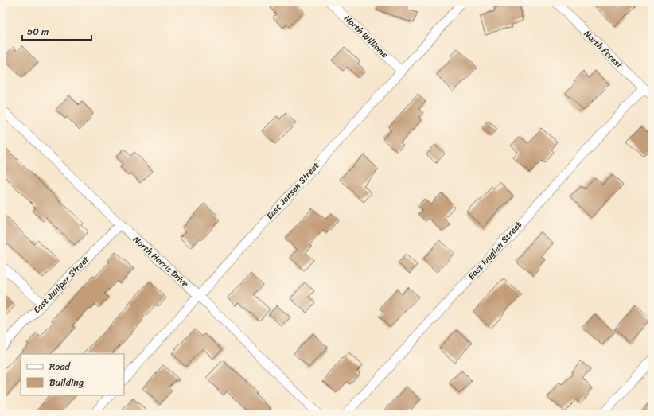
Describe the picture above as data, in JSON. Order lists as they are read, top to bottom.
{
  "streets": {
    "street": [
      "North Williams",
      "North Forest",
      "East Jensen Street",
      "East Ivyglen Street",
      "North Harris Drive",
      "East Juniper Street"
    ]
  },
  "crossings": [
    ["North Williams", "East Jensen Street"],
    ["North Forest", "East Ivyglen Street"],
    ["East Jensen Street", "North Harris Drive"],
    ["North Harris Drive", "East Juniper Street"]
  ],
  "legend": ["Road", "Building"],
  "scale_bar": "50 m"
}
